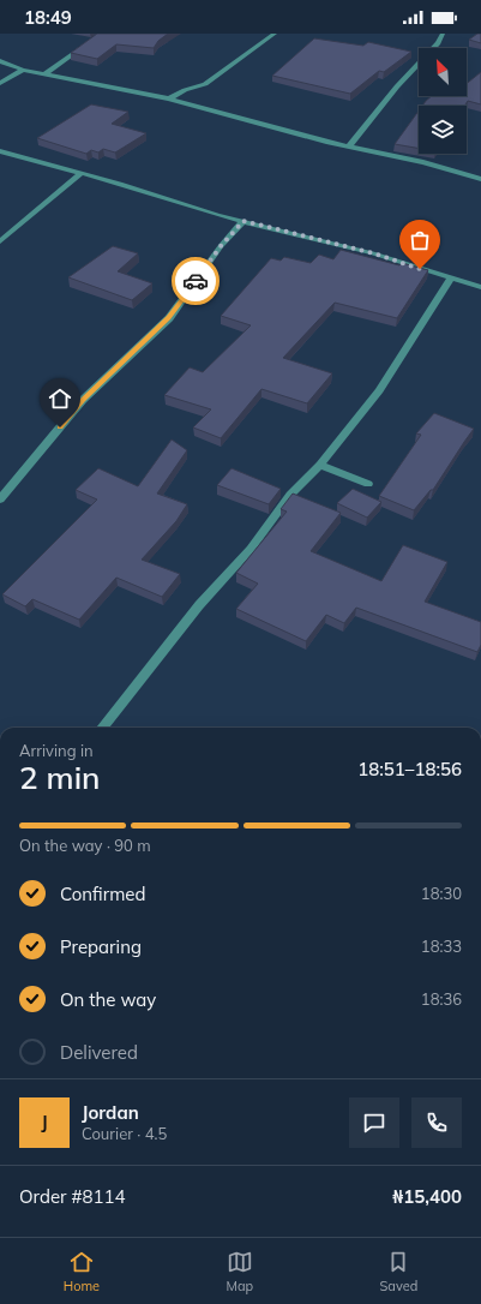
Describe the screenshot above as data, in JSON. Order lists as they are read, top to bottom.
{
  "north": "top left",
  "page": {
    "status": "18:49",
    "heading": ["2 min", "Arriving in", "18:51–18:56"],
    "panel": [
      "Jordan",
      "Courier · 4.5",
      "Order #8114",
      "₦15,400"
    ],
    "bar": "On the way · 90 m",
    "list": [
      ["Confirmed", "18:30"],
      ["Preparing", "18:33"],
      ["On the way", "18:36"],
      "Delivered"
    ],
    "round": "J",
    "tabs": ["Home", "Map", "Saved"]
  }
}
